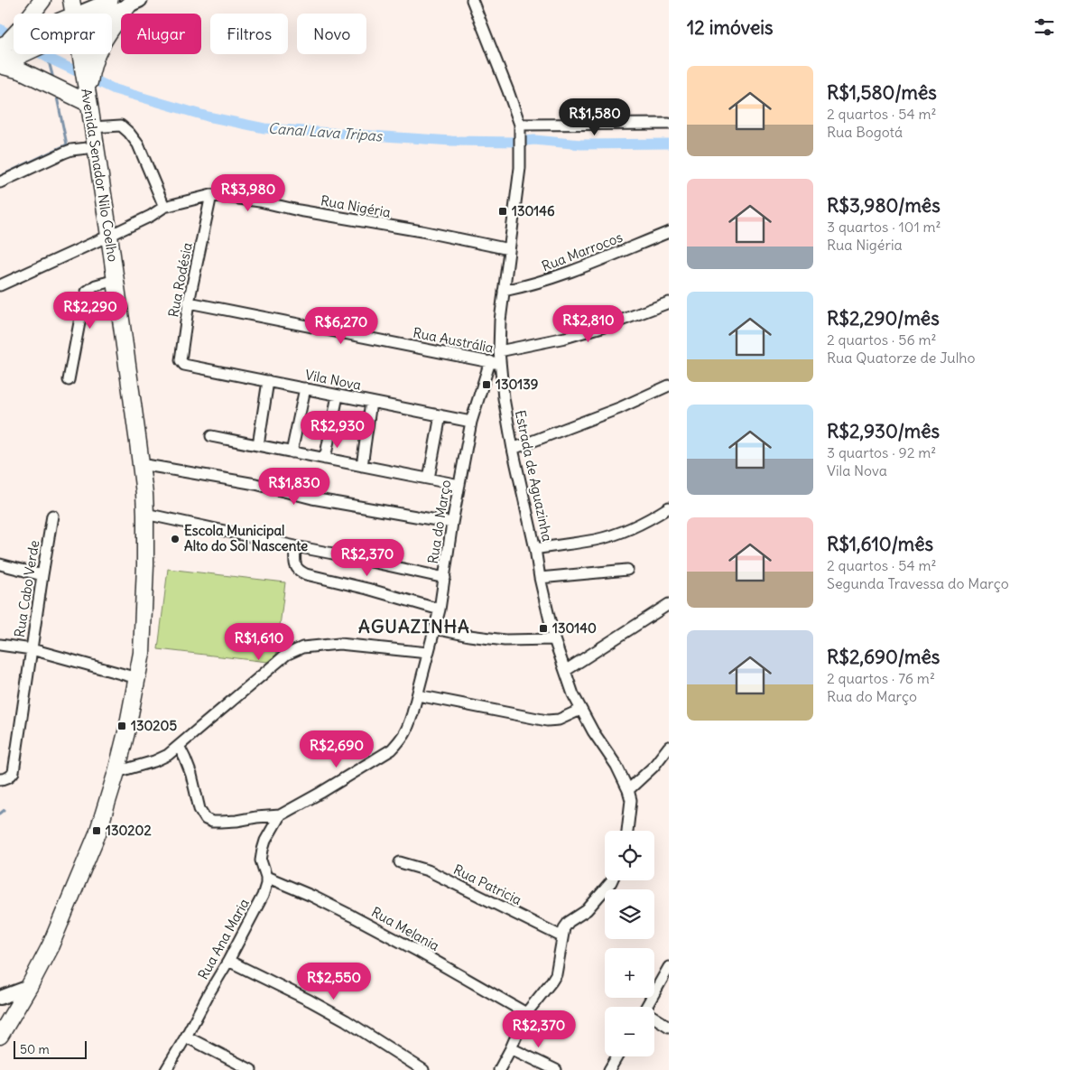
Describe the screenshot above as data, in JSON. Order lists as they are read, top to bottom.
{
  "streets": {
    "main road": ["Avenida Senador Nilo Coelho"],
    "street": [
      "Rua Nigéria",
      "Rua Marrocos",
      "Rua Rodésia",
      "Rua Austrália",
      "Vila Nova",
      "Estrada de Aguazinha",
      "Rua do Março",
      "Rua Cabo Verde",
      "Rua Patricia",
      "Rua Melania",
      "Rua Ana Maria"
    ]
  },
  "crossings": [
    ["Avenida Senador Nilo Coelho", "Rua Nigéria"],
    ["Rua Nigéria", "Rua Rodésia"],
    ["Rua Nigéria", "Estrada de Aguazinha"],
    ["Rua Marrocos", "Estrada de Aguazinha"],
    ["Rua Rodésia", "Rua Austrália"],
    ["Rua Rodésia", "Vila Nova"],
    ["Rua Austrália", "Estrada de Aguazinha"],
    ["Rua Austrália", "Rua do Março"],
    ["Vila Nova", "Rua do Março"],
    ["Estrada de Aguazinha", "Rua do Março"],
    ["Rua do Março", "Rua Ana Maria"],
    ["Rua Melania", "Rua Ana Maria"]
  ],
  "districts": ["AGUAZINHA"],
  "water": ["Canal Lava Tripas"],
  "places": {
    "transit": [
      "130146",
      "130139",
      "130140",
      "130205",
      "130202"
    ],
    "other": ["Escola Municipal Alto do Sol Nascente"]
  },
  "scale_bar": "50 m",
  "page": {
    "heading": "12 imóveis",
    "chip": [
      "Comprar",
      "Alugar",
      "Filtros",
      "Novo"
    ],
    "list": [
      {
        "name": "R$1,580/mês",
        "note": "2 quartos · 54 m² · Rua Bogotá"
      },
      {
        "name": "R$3,980/mês",
        "note": "3 quartos · 101 m² · Rua Nigéria"
      },
      {
        "name": "R$2,290/mês",
        "note": "2 quartos · 56 m² · Rua Quatorze de Julho"
      },
      {
        "name": "R$2,930/mês",
        "note": "3 quartos · 92 m² · Vila Nova"
      },
      {
        "name": "R$1,610/mês",
        "note": "2 quartos · 54 m² · Segunda Travessa do Março"
      },
      {
        "name": "R$2,690/mês",
        "note": "2 quartos · 76 m² · Rua do Março"
      }
    ],
    "price": [
      "R$1,580",
      "R$3,980",
      "R$2,290",
      "R$2,810",
      "R$6,270",
      "R$2,930",
      "R$1,830",
      "R$2,370",
      "R$1,610",
      "R$2,690",
      "R$2,550",
      "R$2,370"
    ],
    "map_buttons": ["+", "−"],
    "scale": "50 m"
  }
}
